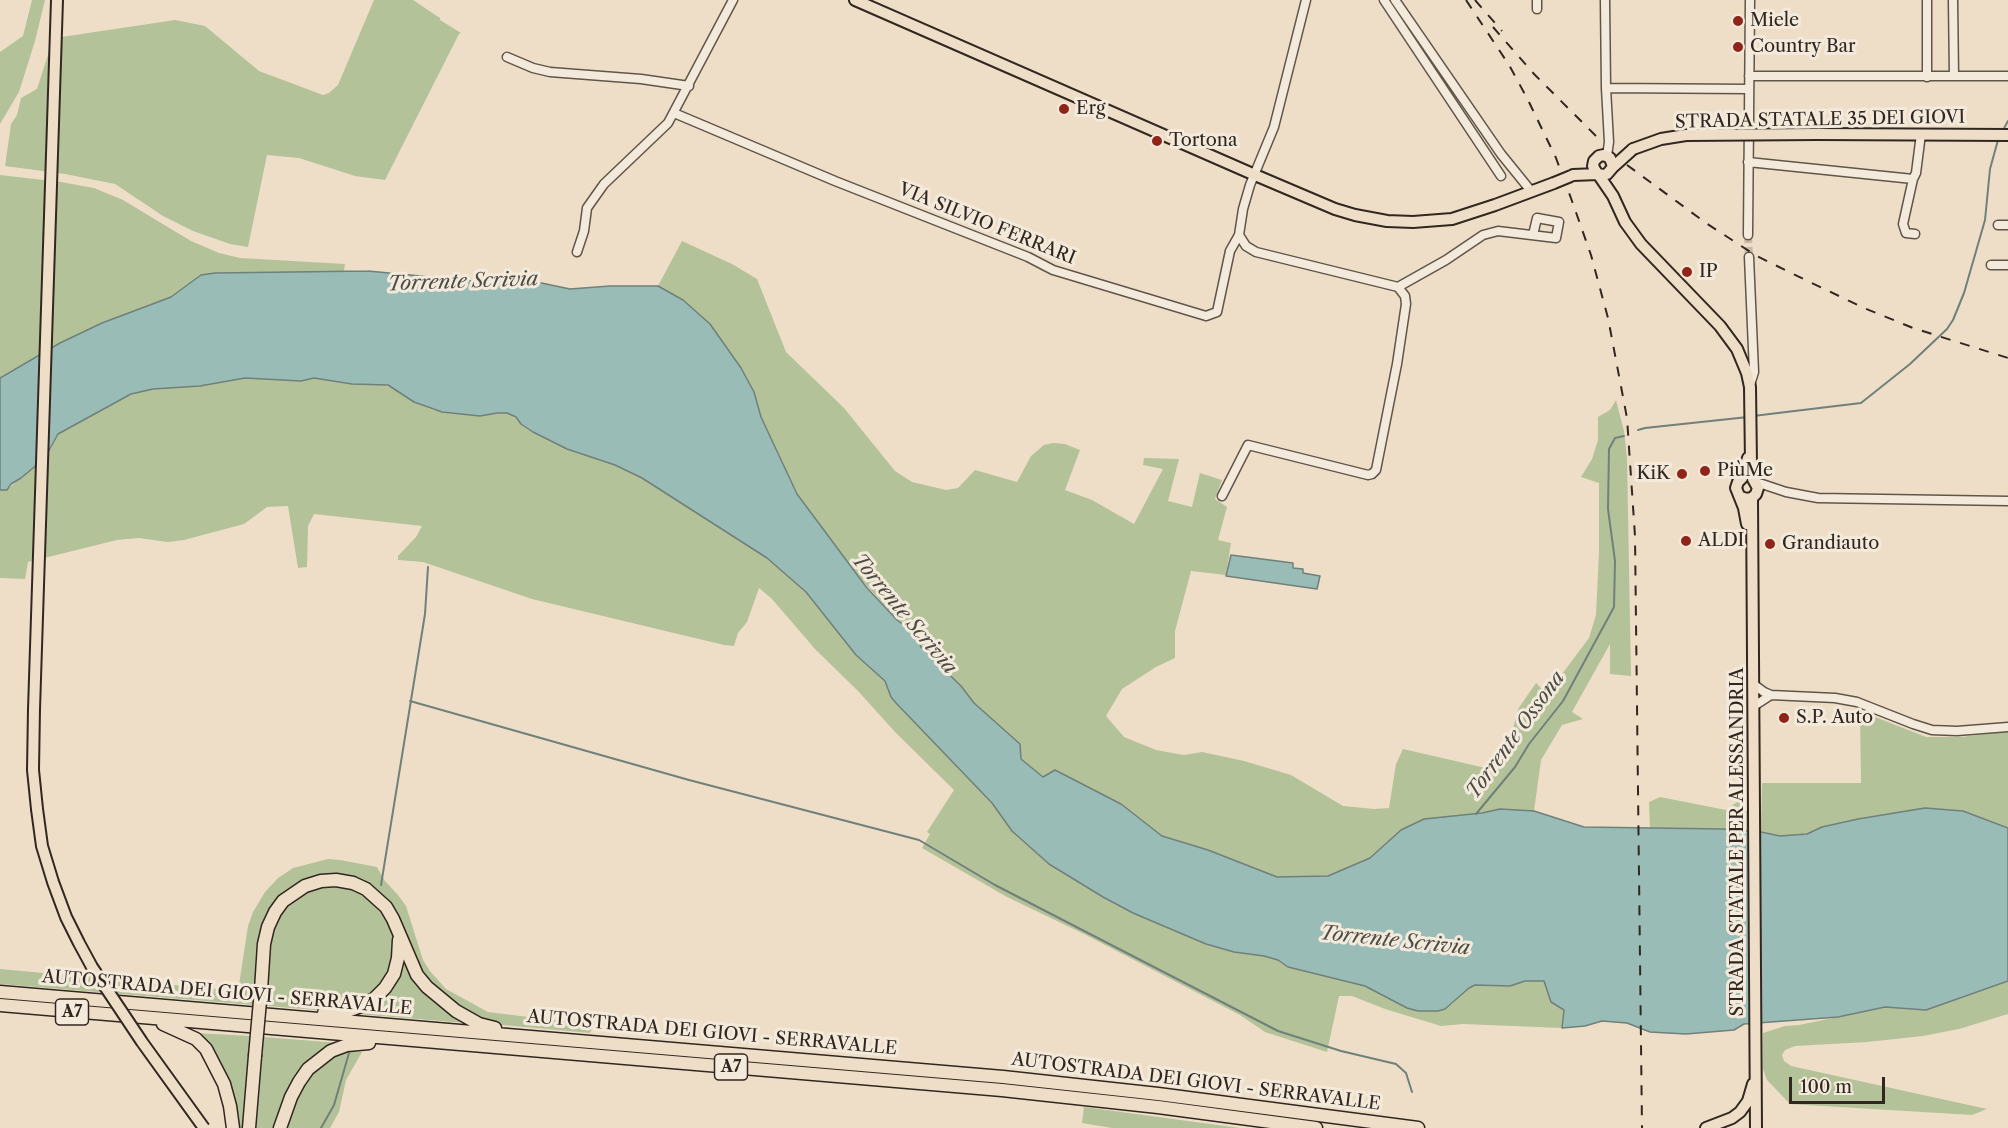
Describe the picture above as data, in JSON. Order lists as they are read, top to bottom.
{
  "streets": {
    "highway": ["AUTOSTRADA DEI GIOVI - SERRAVALLE", "A7"],
    "main road": ["STRADA STATALE 35 DEI GIOVI", "STRADA STATALE PER ALESSANDRIA"],
    "street": ["VIA SILVIO FERRARI"]
  },
  "crossings": [
    ["STRADA STATALE 35 DEI GIOVI", "STRADA STATALE PER ALESSANDRIA"]
  ],
  "water": ["Torrente Scrivia", "Torrente Ossona"],
  "places": [
    "Miele",
    "Country Bar",
    "Erg",
    "Tortona",
    "IP",
    "PiùMe",
    "KiK",
    "ALDI",
    "Grandiauto",
    "S.P. Auto"
  ],
  "scale_bar": "100 m"
}
